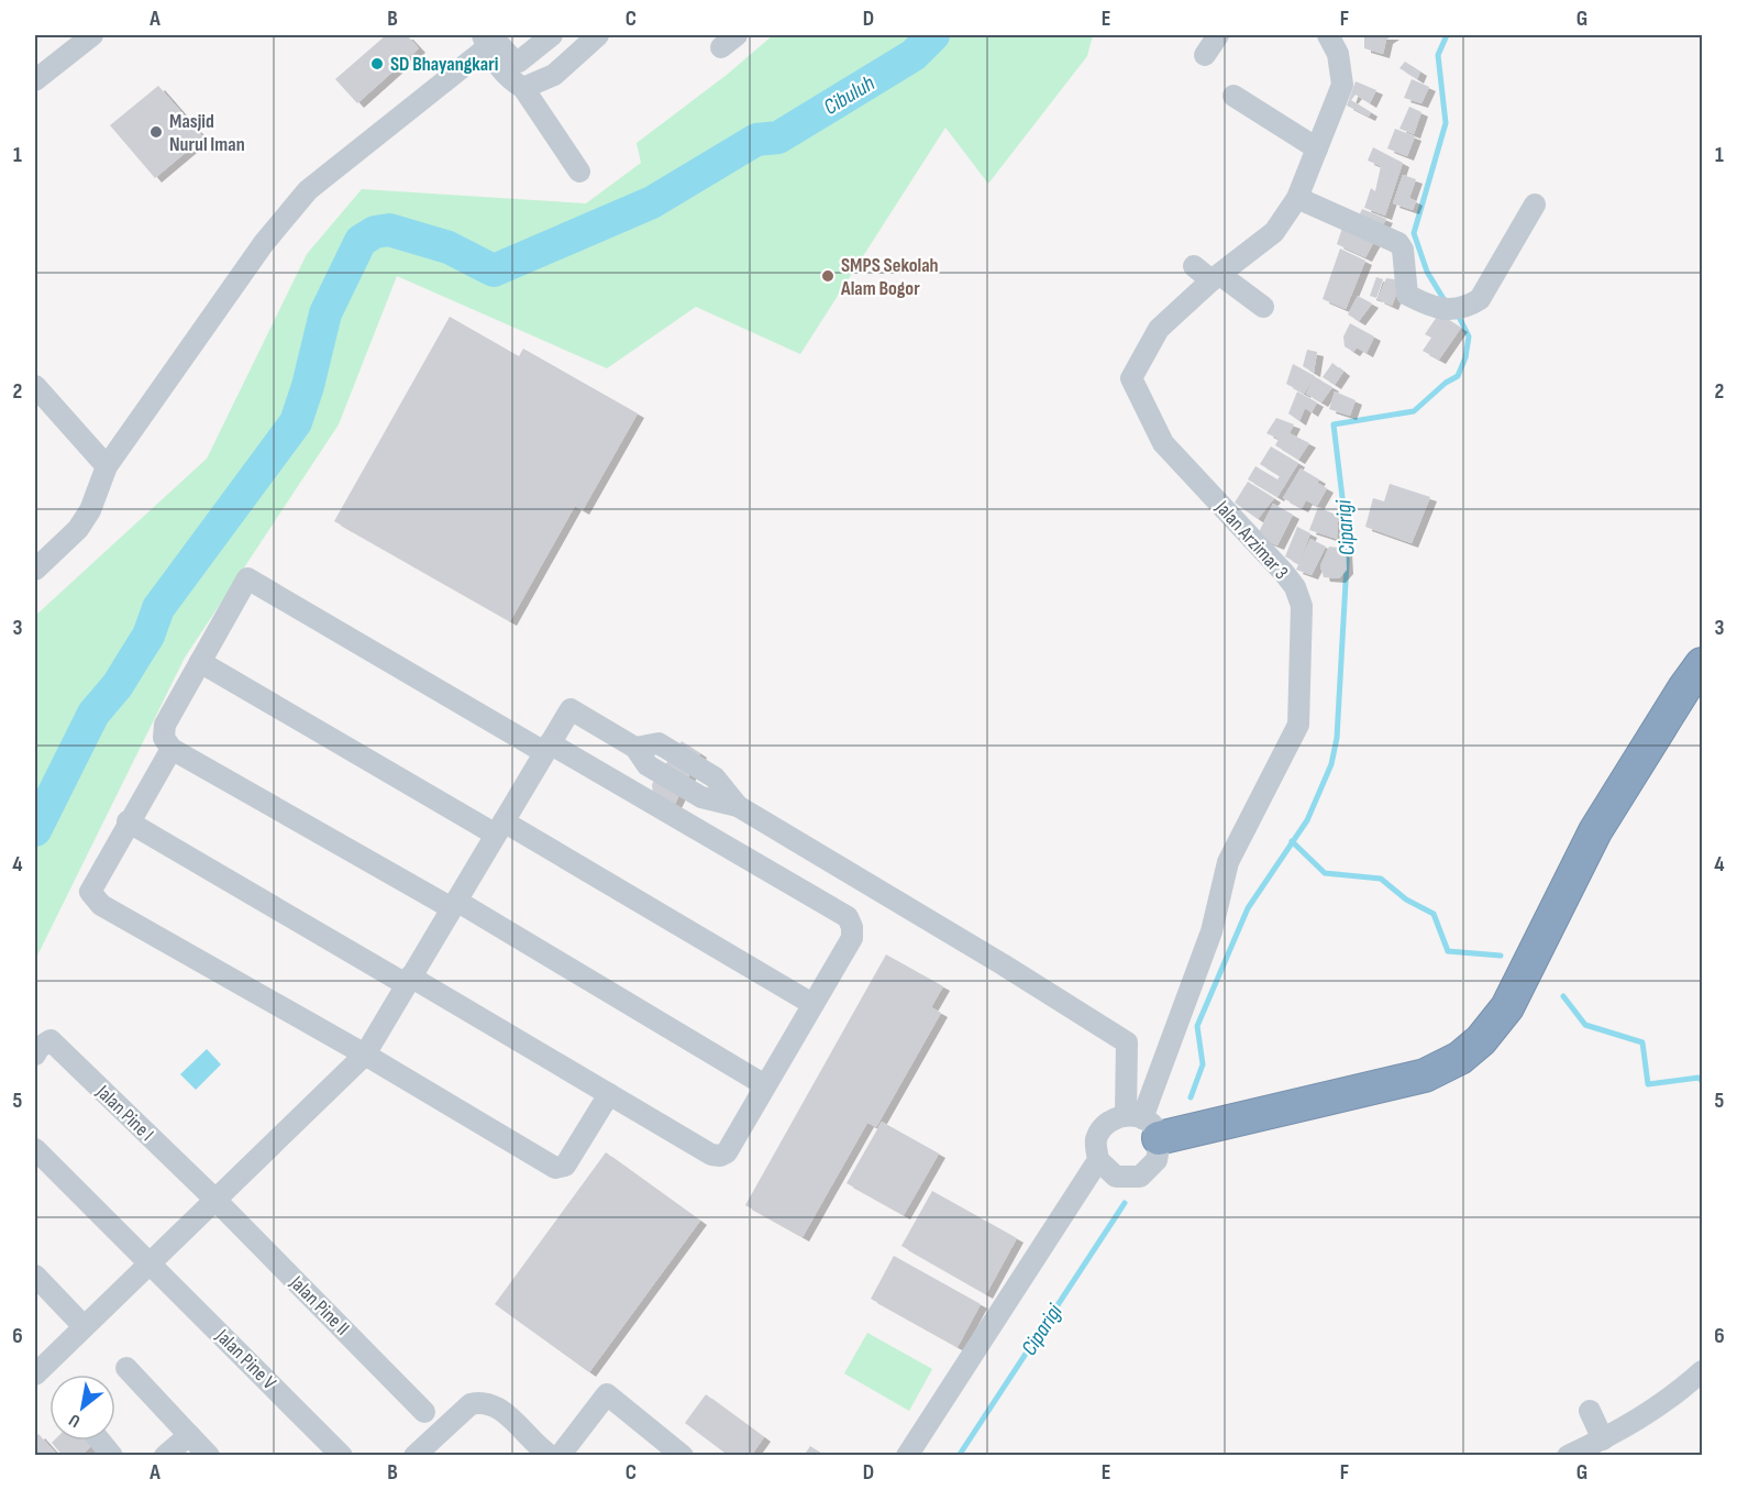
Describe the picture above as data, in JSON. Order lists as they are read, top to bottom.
{
  "streets": {
    "street": [
      "Jalan Arzimar 3",
      "Jalan Pine I",
      "Jalan Pine II",
      "Jalan Pine V"
    ]
  },
  "crossings": [
    ["Jalan Pine I", "Jalan Pine II"]
  ],
  "water": ["Cibuluh", "Ciparigi"],
  "places": ["SD Bhayangkari", "Masjid Nurul Iman", "SMPS Sekolah Alam Bogor"],
  "north": "bottom left",
  "grid": {
    "columns": [
      "A",
      "B",
      "C",
      "D",
      "E",
      "F",
      "G"
    ],
    "rows": [
      "1",
      "2",
      "3",
      "4",
      "5",
      "6"
    ]
  }
}
